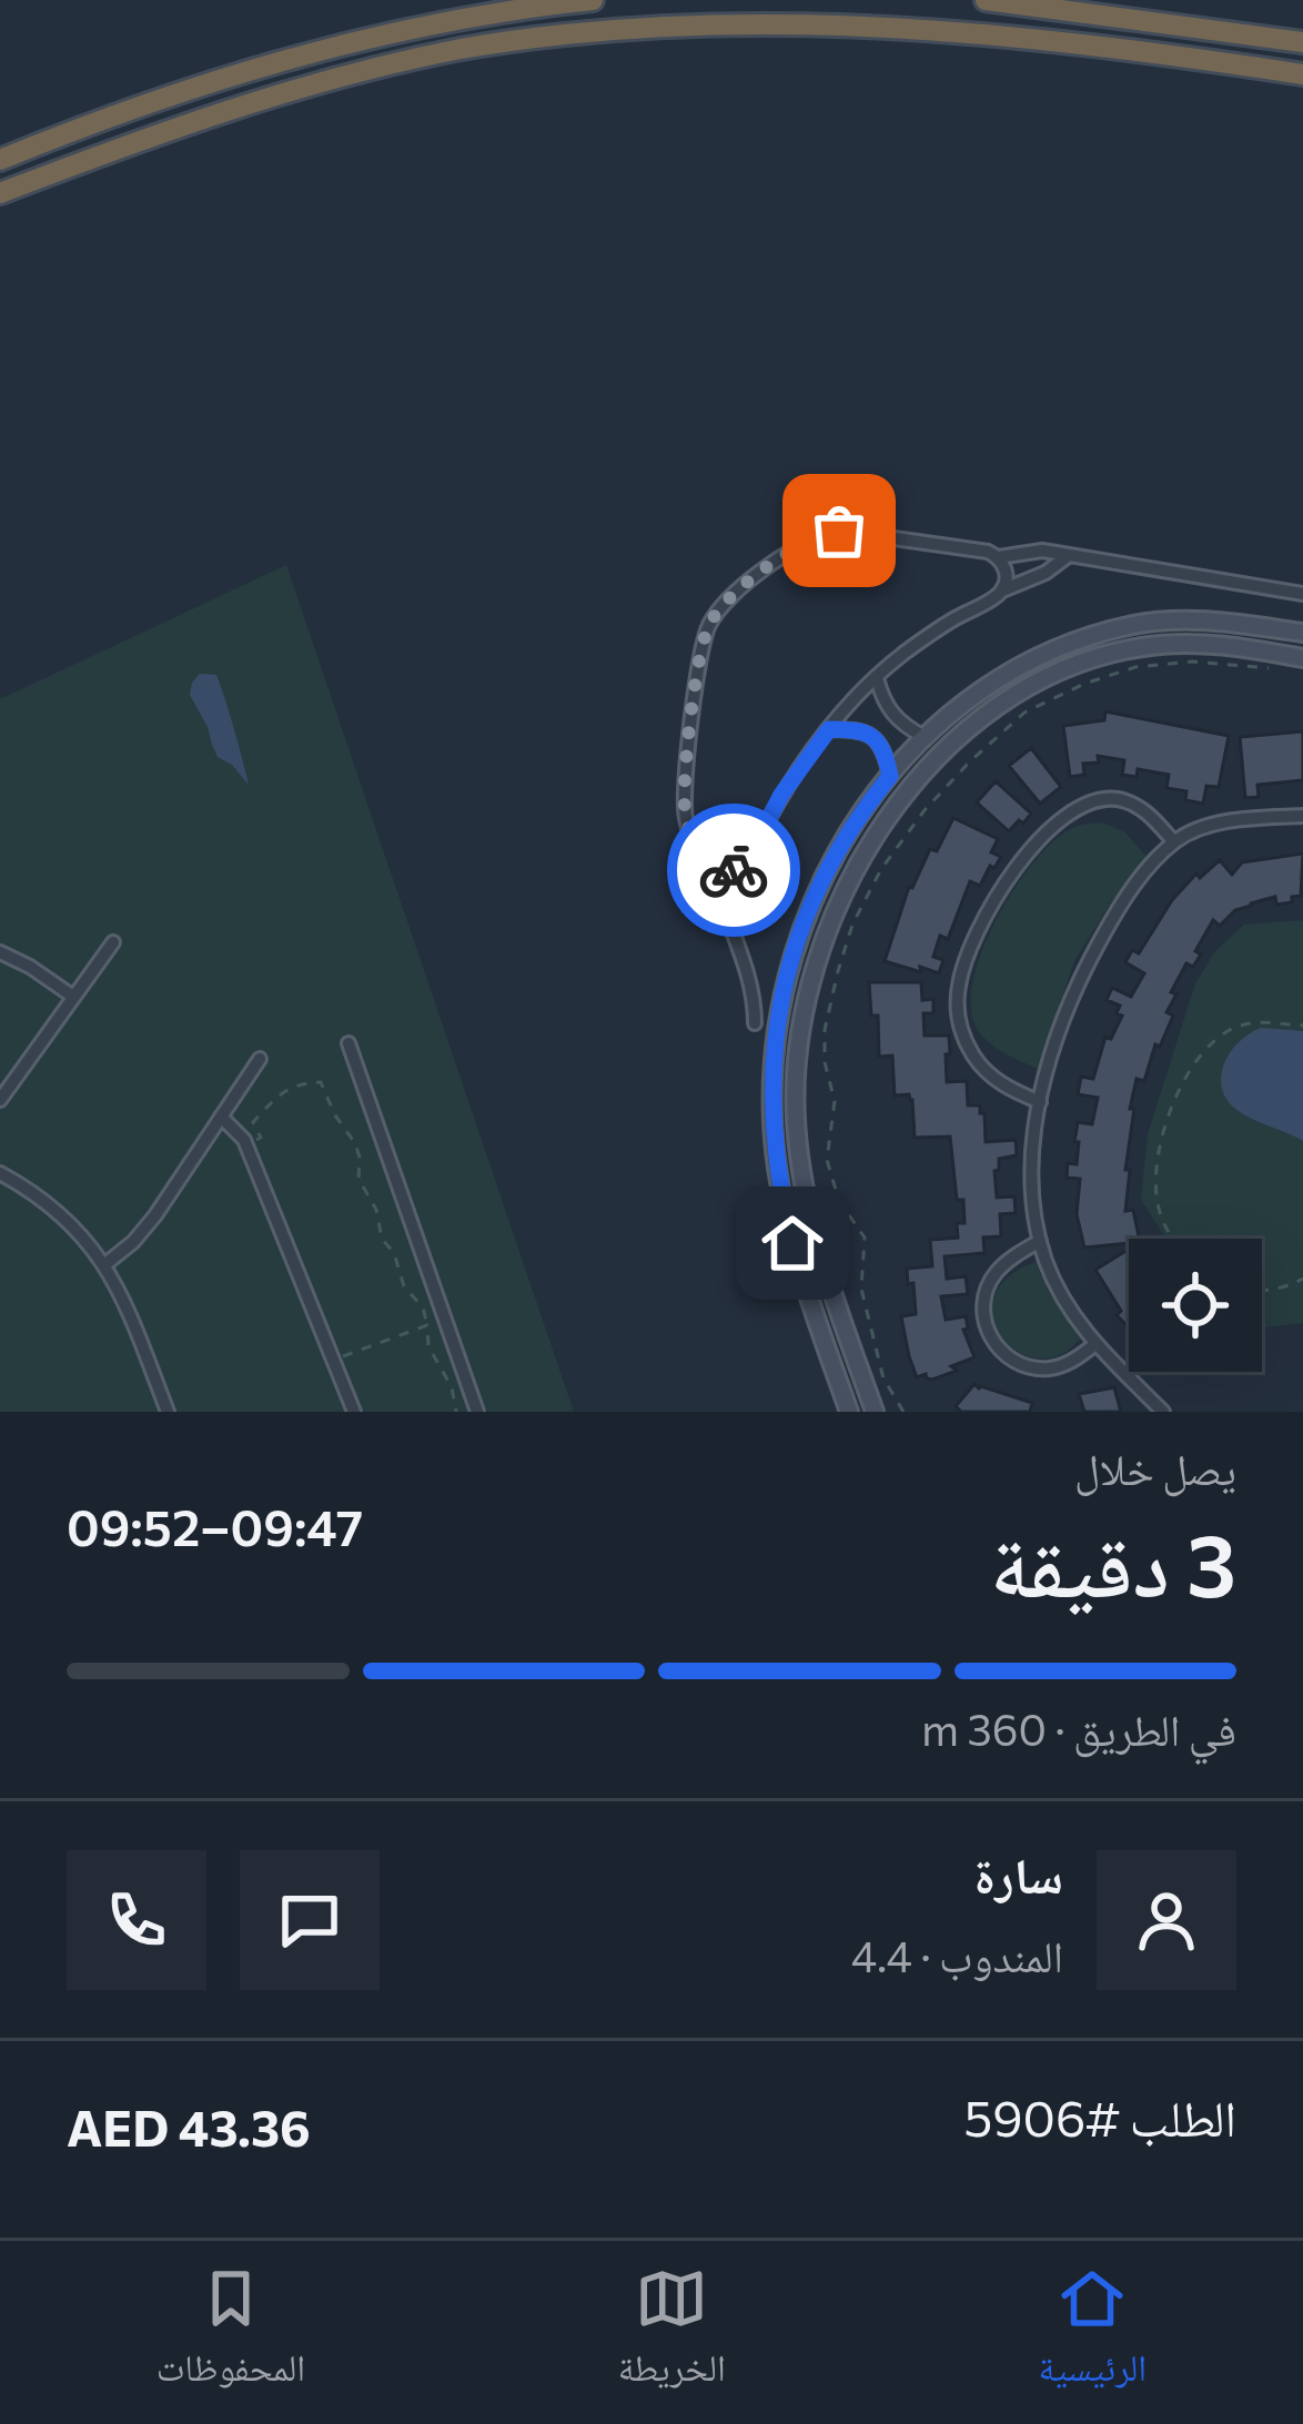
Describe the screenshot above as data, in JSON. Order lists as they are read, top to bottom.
{
  "page": {
    "heading": ["3 دقيقة", "يصل خلال", "09:47–09:52"],
    "panel": [
      "سارة",
      "المندوب · 4.4",
      "الطلب #5906",
      "AED 43.36"
    ],
    "bar": "في الطريق · 360 m",
    "tabs": ["الرئيسية", "الخريطة", "المحفوظات"]
  }
}
